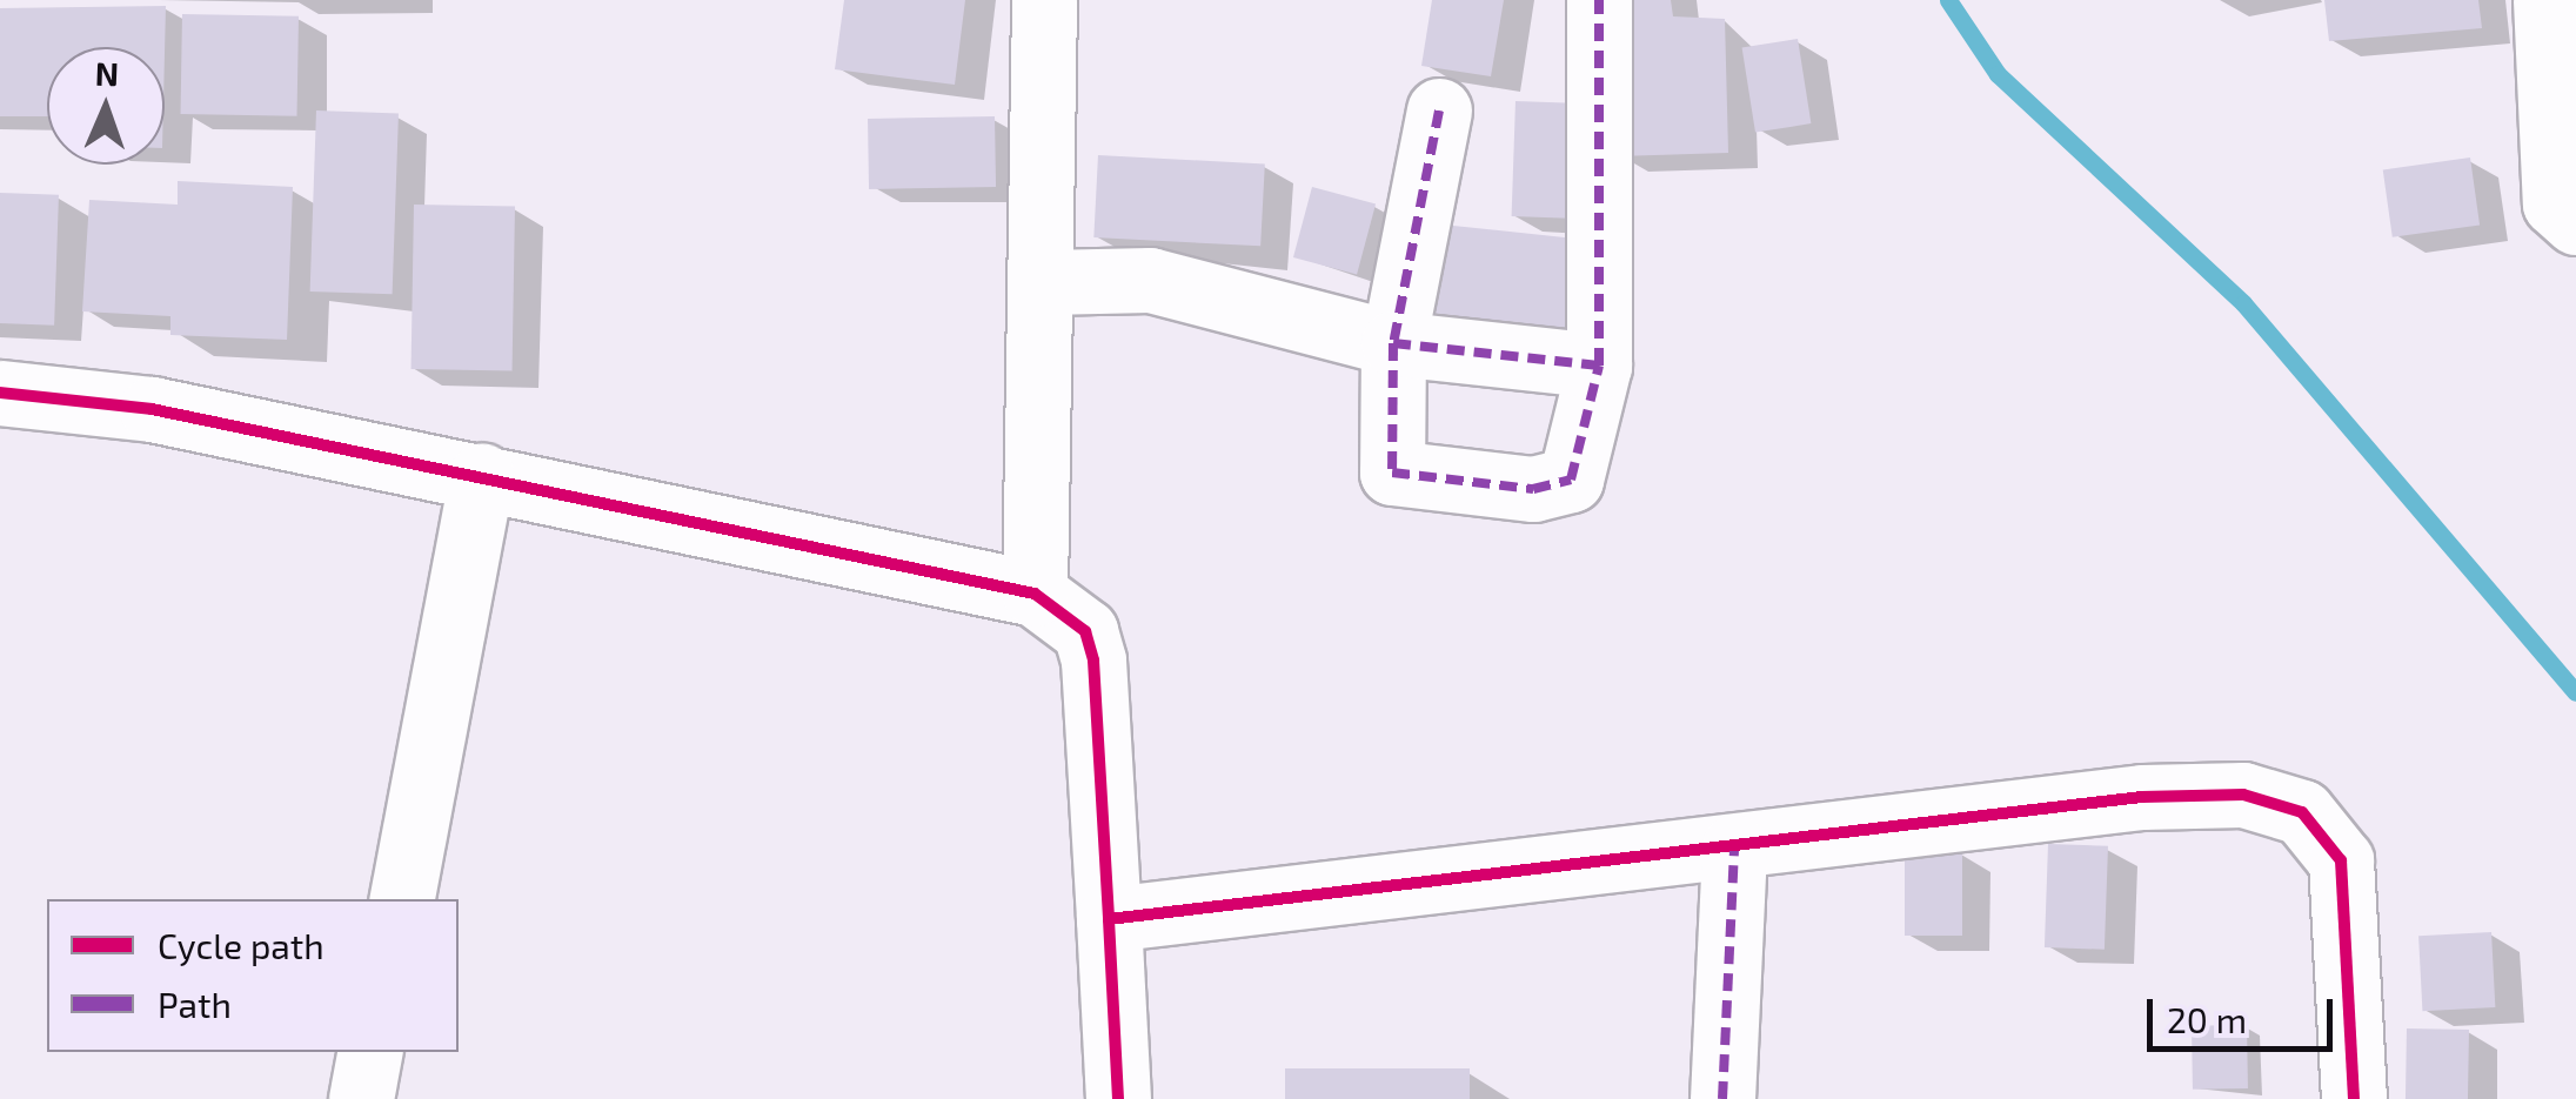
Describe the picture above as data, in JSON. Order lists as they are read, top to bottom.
{
  "legend": ["Cycle path", "Path"],
  "scale_bar": "20 m",
  "north": "top"
}
